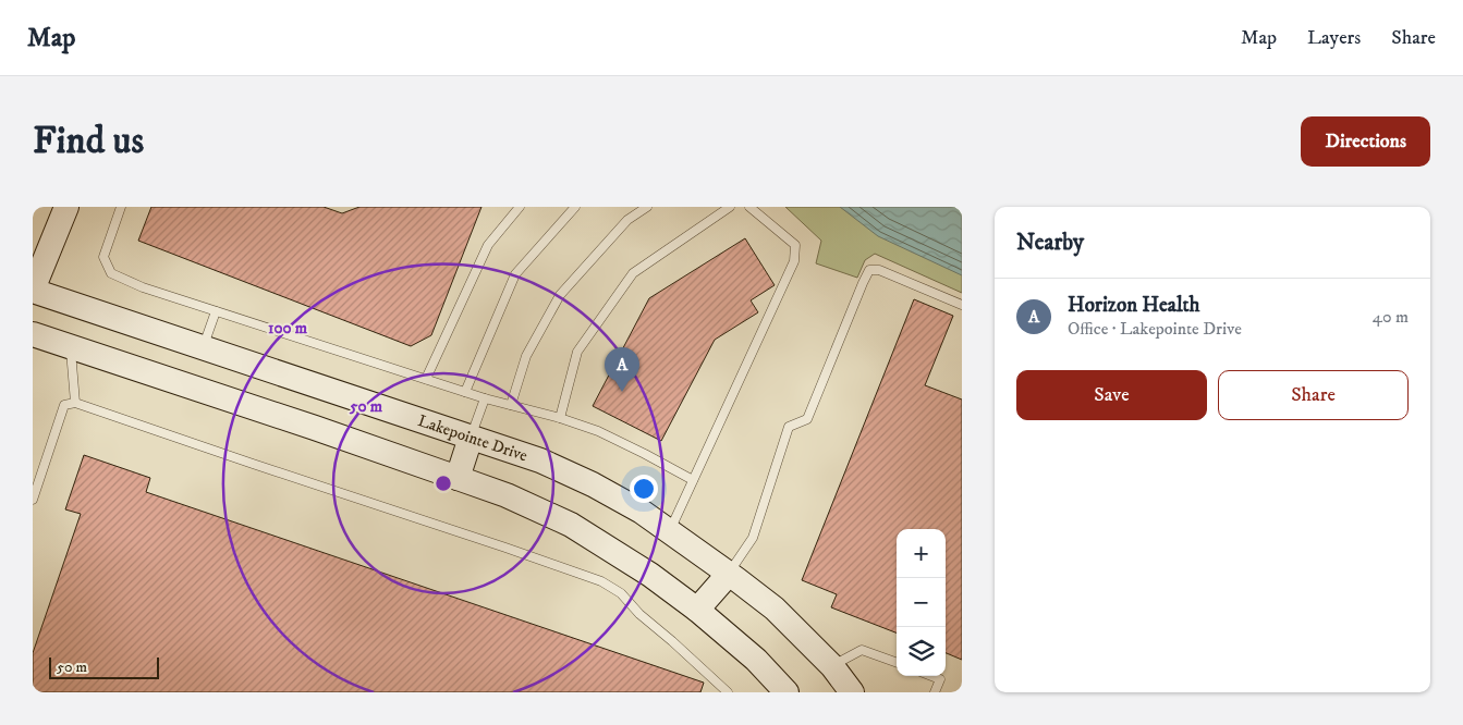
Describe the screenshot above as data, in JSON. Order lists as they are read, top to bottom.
{
  "streets": {
    "main road": ["Lakepointe Drive"]
  },
  "scale_bar": "50 m",
  "page": {
    "header": "Map",
    "nav": ["Map", "Layers", "Share"],
    "buttons": [
      "Directions",
      ["Save", "Share"]
    ],
    "title": "Find us",
    "heading": "Nearby",
    "list": [
      {
        "mark": "A",
        "name": "Horizon Health",
        "note": "Office · Lakepointe Drive",
        "value": "40 m"
      }
    ],
    "pins": "A",
    "map_buttons": ["+", "−"],
    "scale": "50 m"
  },
  "rings": ["100 m", "50 m"]
}
